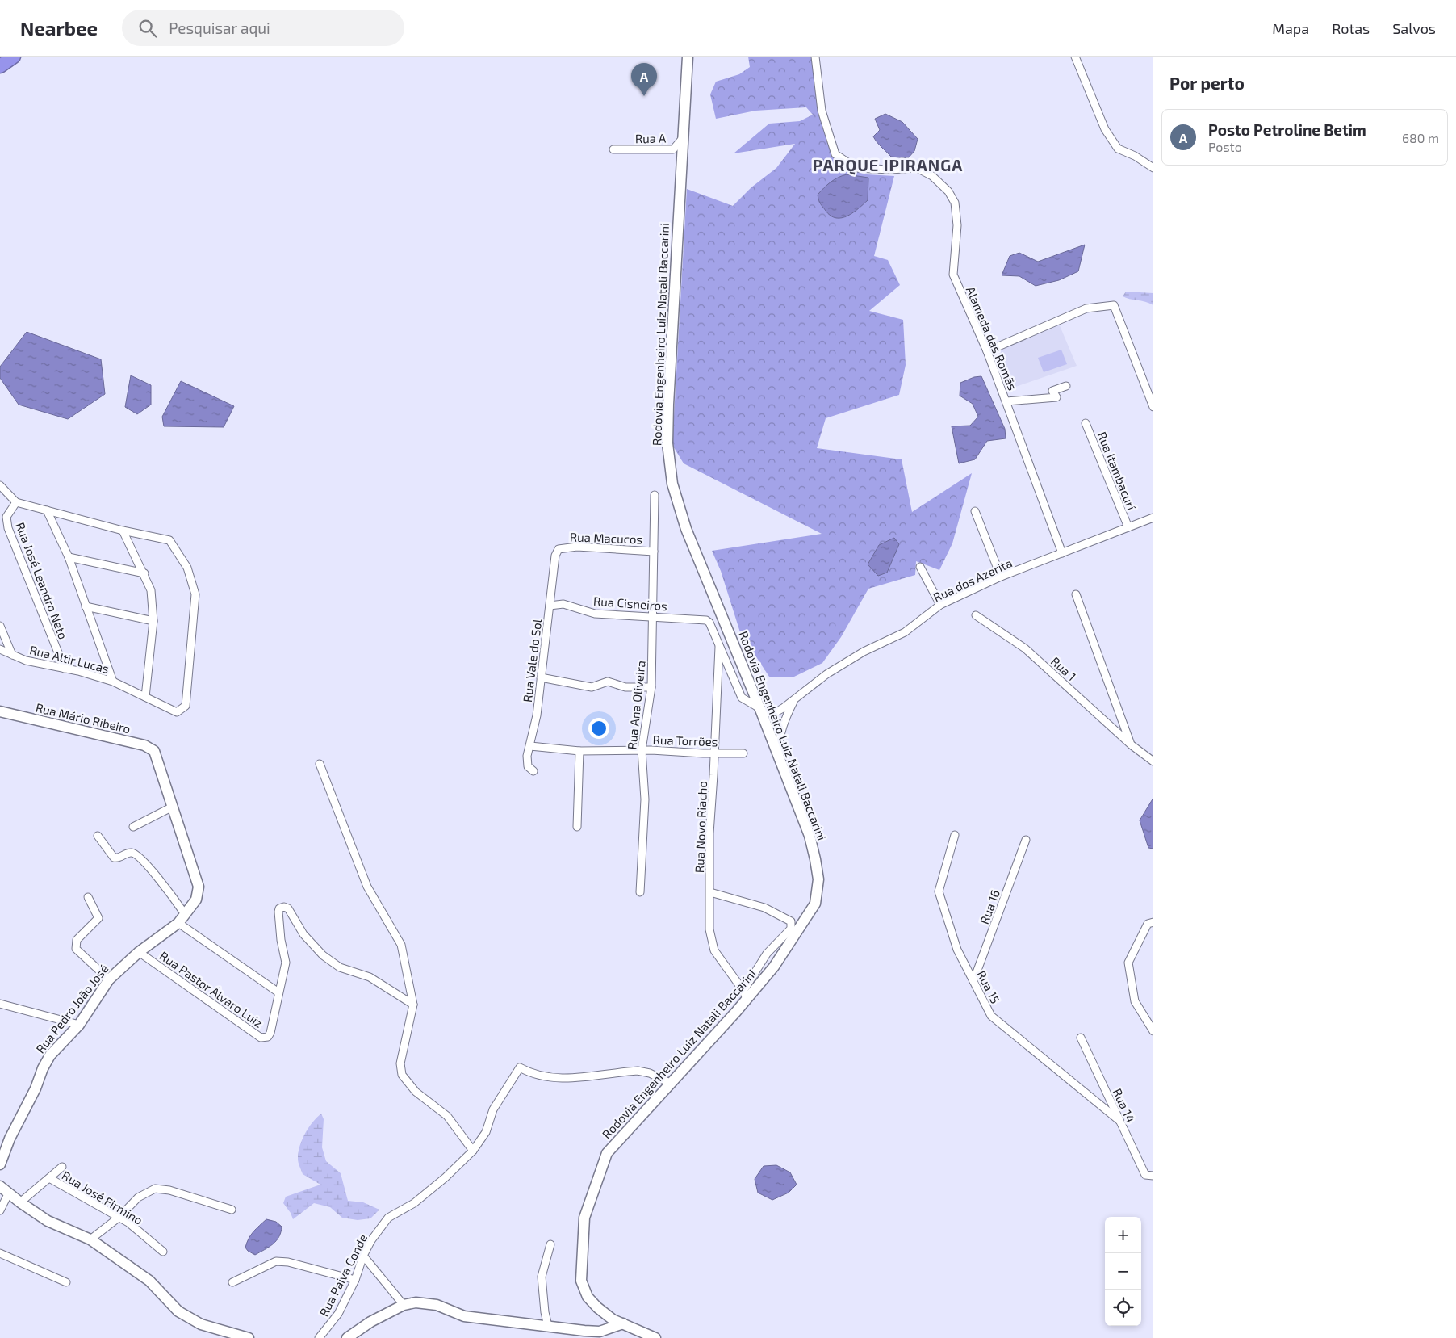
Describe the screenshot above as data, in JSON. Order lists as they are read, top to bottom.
{
  "streets": {
    "main road": ["Rodovia Engenheiro Luiz Natali Baccarini", "Rua Mário Ribeiro", "Rua Pedro João José"],
    "street": [
      "Rua A",
      "Alameda das Romãs",
      "Rua Itambacurí",
      "Rua Macucos",
      "Rua dos Azerita",
      "Rua José Leandro Neto",
      "Rua Cisneiros",
      "Rua Altir Lucas",
      "Rua Vale do Sol",
      "Rua 1",
      "Rua Ana Oliveira",
      "Rua Torrões",
      "Rua Novo Riacho",
      "Rua 16",
      "Rua 15",
      "Rua Pastor Álvaro Luiz",
      "Rua 14",
      "Rua José Firmino",
      "Rua Paiva Conde"
    ]
  },
  "crossings": [
    ["Rua A", "Rodovia Engenheiro Luiz Natali Baccarini"],
    ["Rodovia Engenheiro Luiz Natali Baccarini", "Rua dos Azerita"],
    ["Rodovia Engenheiro Luiz Natali Baccarini", "Rua Novo Riacho"],
    ["Rodovia Engenheiro Luiz Natali Baccarini", "Rua Paiva Conde"],
    ["Alameda das Romãs", "Rua dos Azerita"],
    ["Rua Itambacurí", "Rua dos Azerita"],
    ["Rua Macucos", "Rua Vale do Sol"],
    ["Rua Macucos", "Rua Ana Oliveira"],
    ["Rua José Leandro Neto", "Rua Altir Lucas"],
    ["Rua Cisneiros", "Rua Vale do Sol"],
    ["Rua Cisneiros", "Rua Ana Oliveira"],
    ["Rua Cisneiros", "Rua Novo Riacho"],
    ["Rua Vale do Sol", "Rua Torrões"],
    ["Rua Ana Oliveira", "Rua Torrões"],
    ["Rua Mário Ribeiro", "Rua Pedro João José"],
    ["Rua Torrões", "Rua Novo Riacho"],
    ["Rua 16", "Rua 15"],
    ["Rua 15", "Rua 14"],
    ["Rua Pastor Álvaro Luiz", "Rua Pedro João José"]
  ],
  "districts": ["PARQUE IPIRANGA"],
  "page": {
    "header": "Nearbee",
    "search": "Pesquisar aqui",
    "nav": ["Mapa", "Rotas", "Salvos"],
    "heading": "Por perto",
    "pins": "A",
    "list": [
      {
        "mark": "A",
        "name": "Posto Petroline Betim",
        "note": "Posto",
        "value": "680 m"
      }
    ],
    "map_buttons": ["+", "−"]
  }
}
